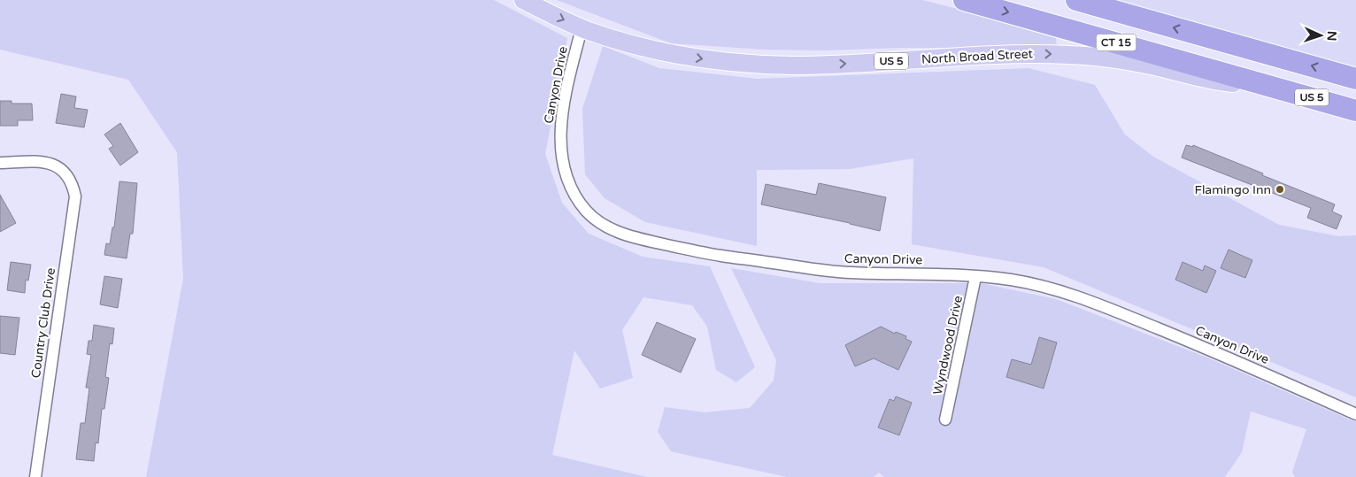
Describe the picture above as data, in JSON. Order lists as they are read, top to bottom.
{
  "streets": {
    "highway": ["CT 15", "North Broad Street", "US 5"],
    "street": ["Canyon Drive", "Country Club Drive", "Wyndwood Drive"]
  },
  "crossings": [
    ["CT 15", "North Broad Street"],
    ["North Broad Street", "Canyon Drive"],
    ["Canyon Drive", "Wyndwood Drive"]
  ],
  "one_way": ["North Broad Street"],
  "places": ["Flamingo Inn"],
  "north": "right"
}
